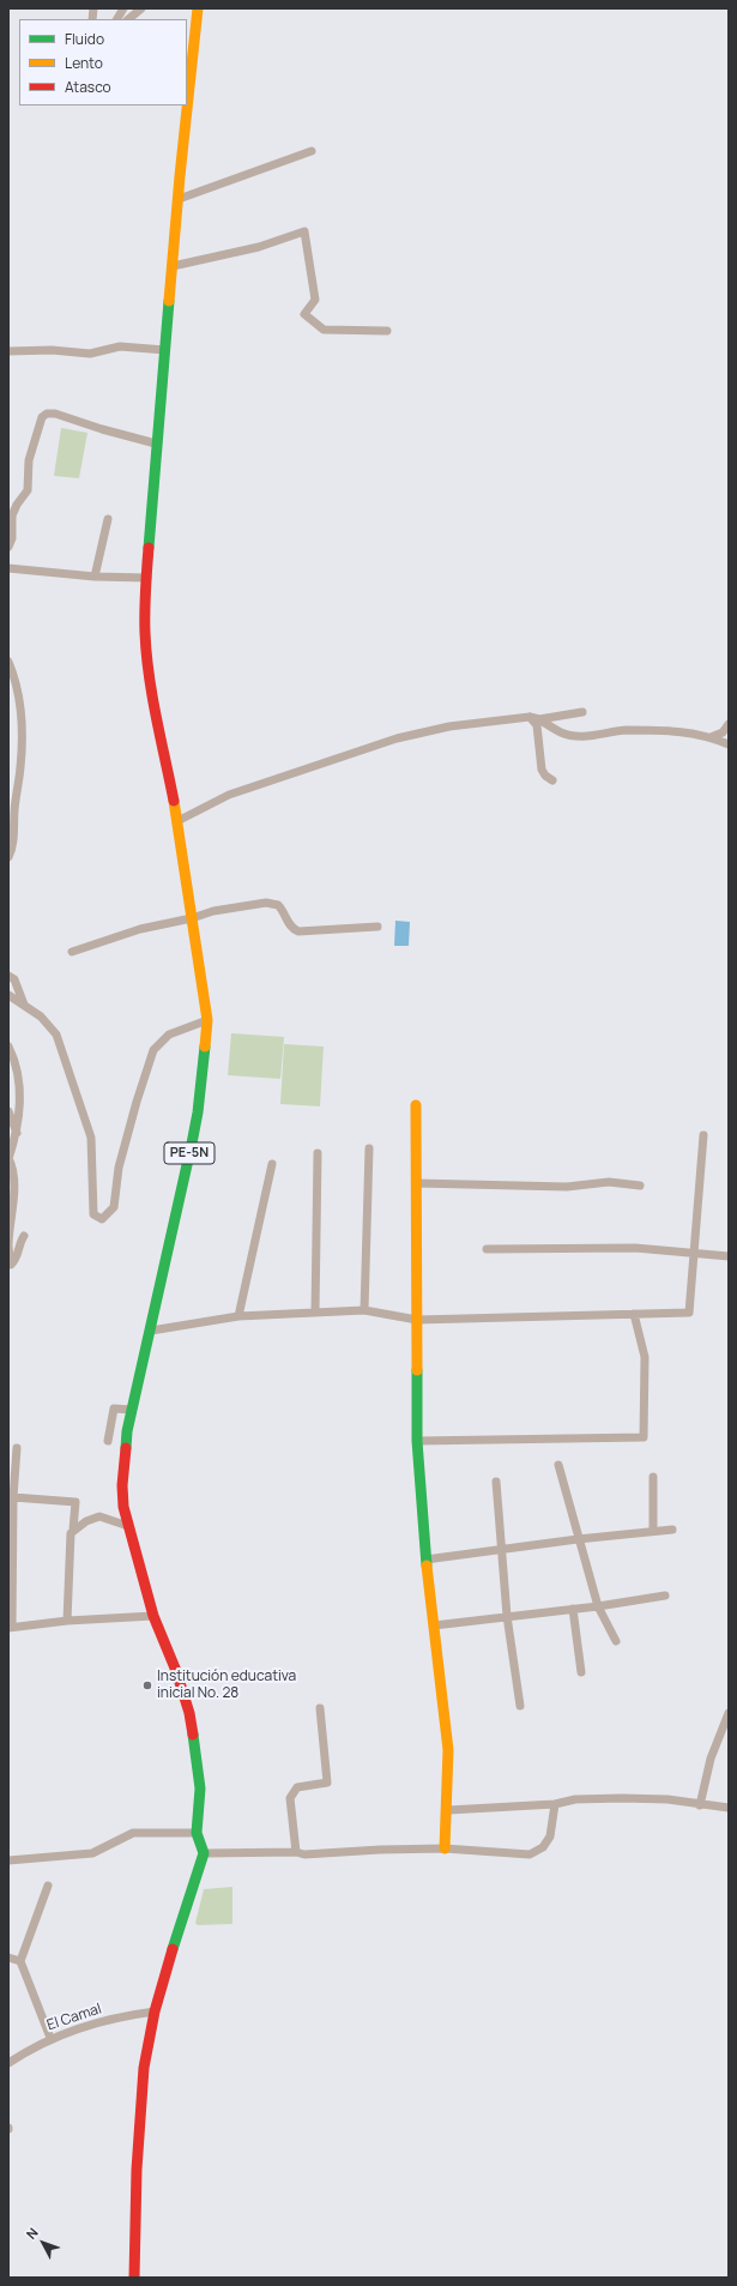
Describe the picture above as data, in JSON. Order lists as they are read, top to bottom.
{
  "streets": {
    "main road": ["PE-5N"],
    "street": ["El Camal"]
  },
  "places": ["Institución educativa inicial No. 28"],
  "legend": ["Fluido", "Lento", "Atasco"],
  "north": "top left"
}
